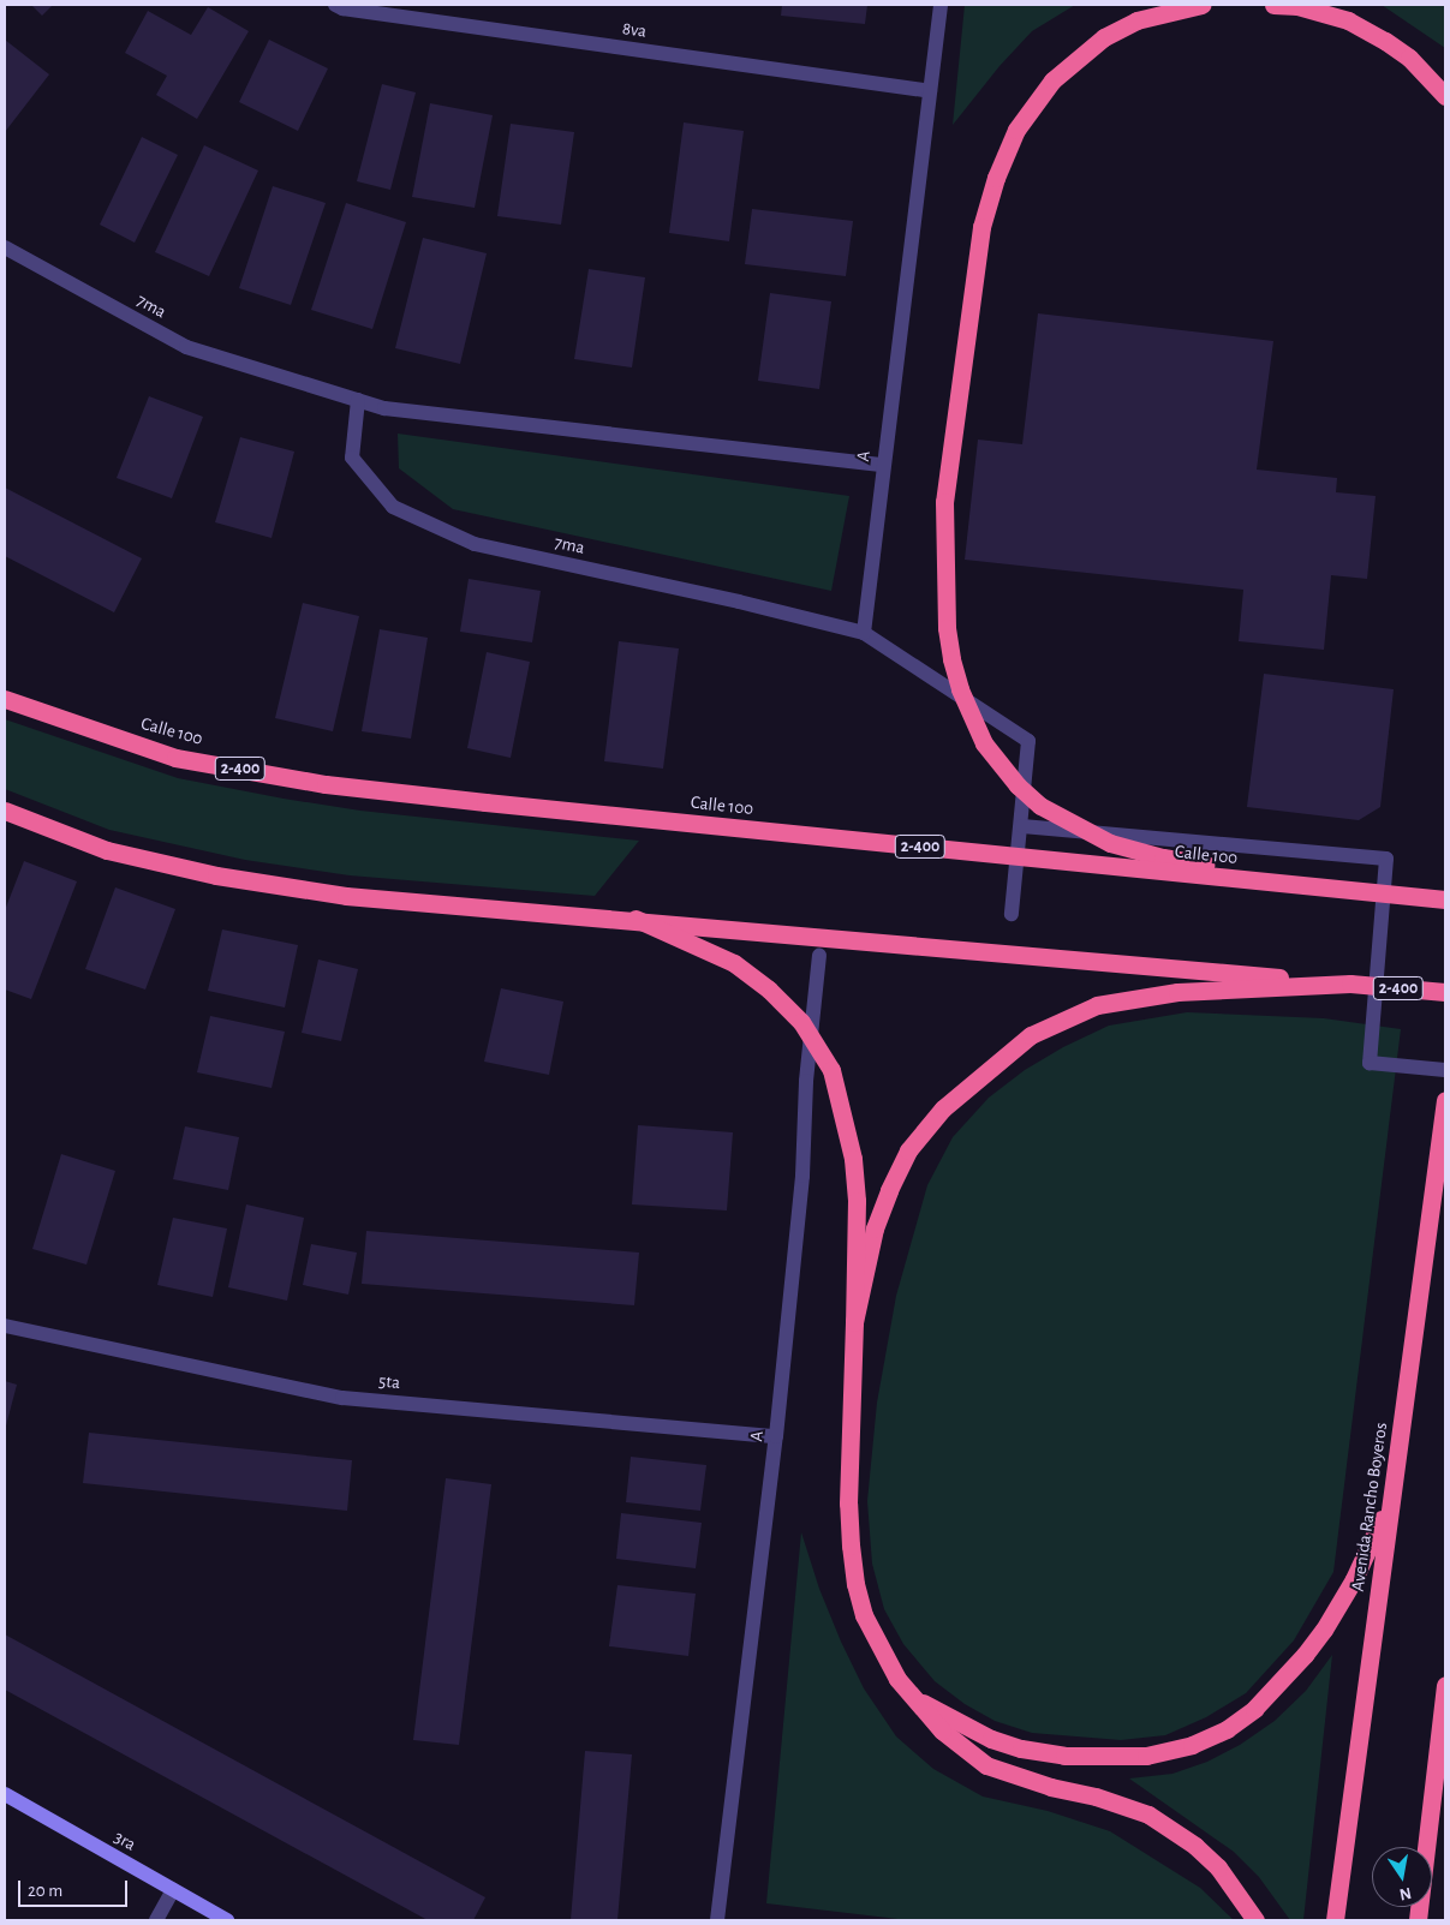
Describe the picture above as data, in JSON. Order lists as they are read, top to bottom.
{
  "streets": {
    "highway": ["Calle 100", "2-400", "Avenida Rancho Boyeros"],
    "street": [
      "8va",
      "7ma",
      "A",
      "5ta",
      "3ra"
    ]
  },
  "crossings": [
    ["8va", "A"],
    ["7ma", "A"],
    ["A", "5ta"]
  ],
  "scale_bar": "20 m",
  "north": "bottom"
}
